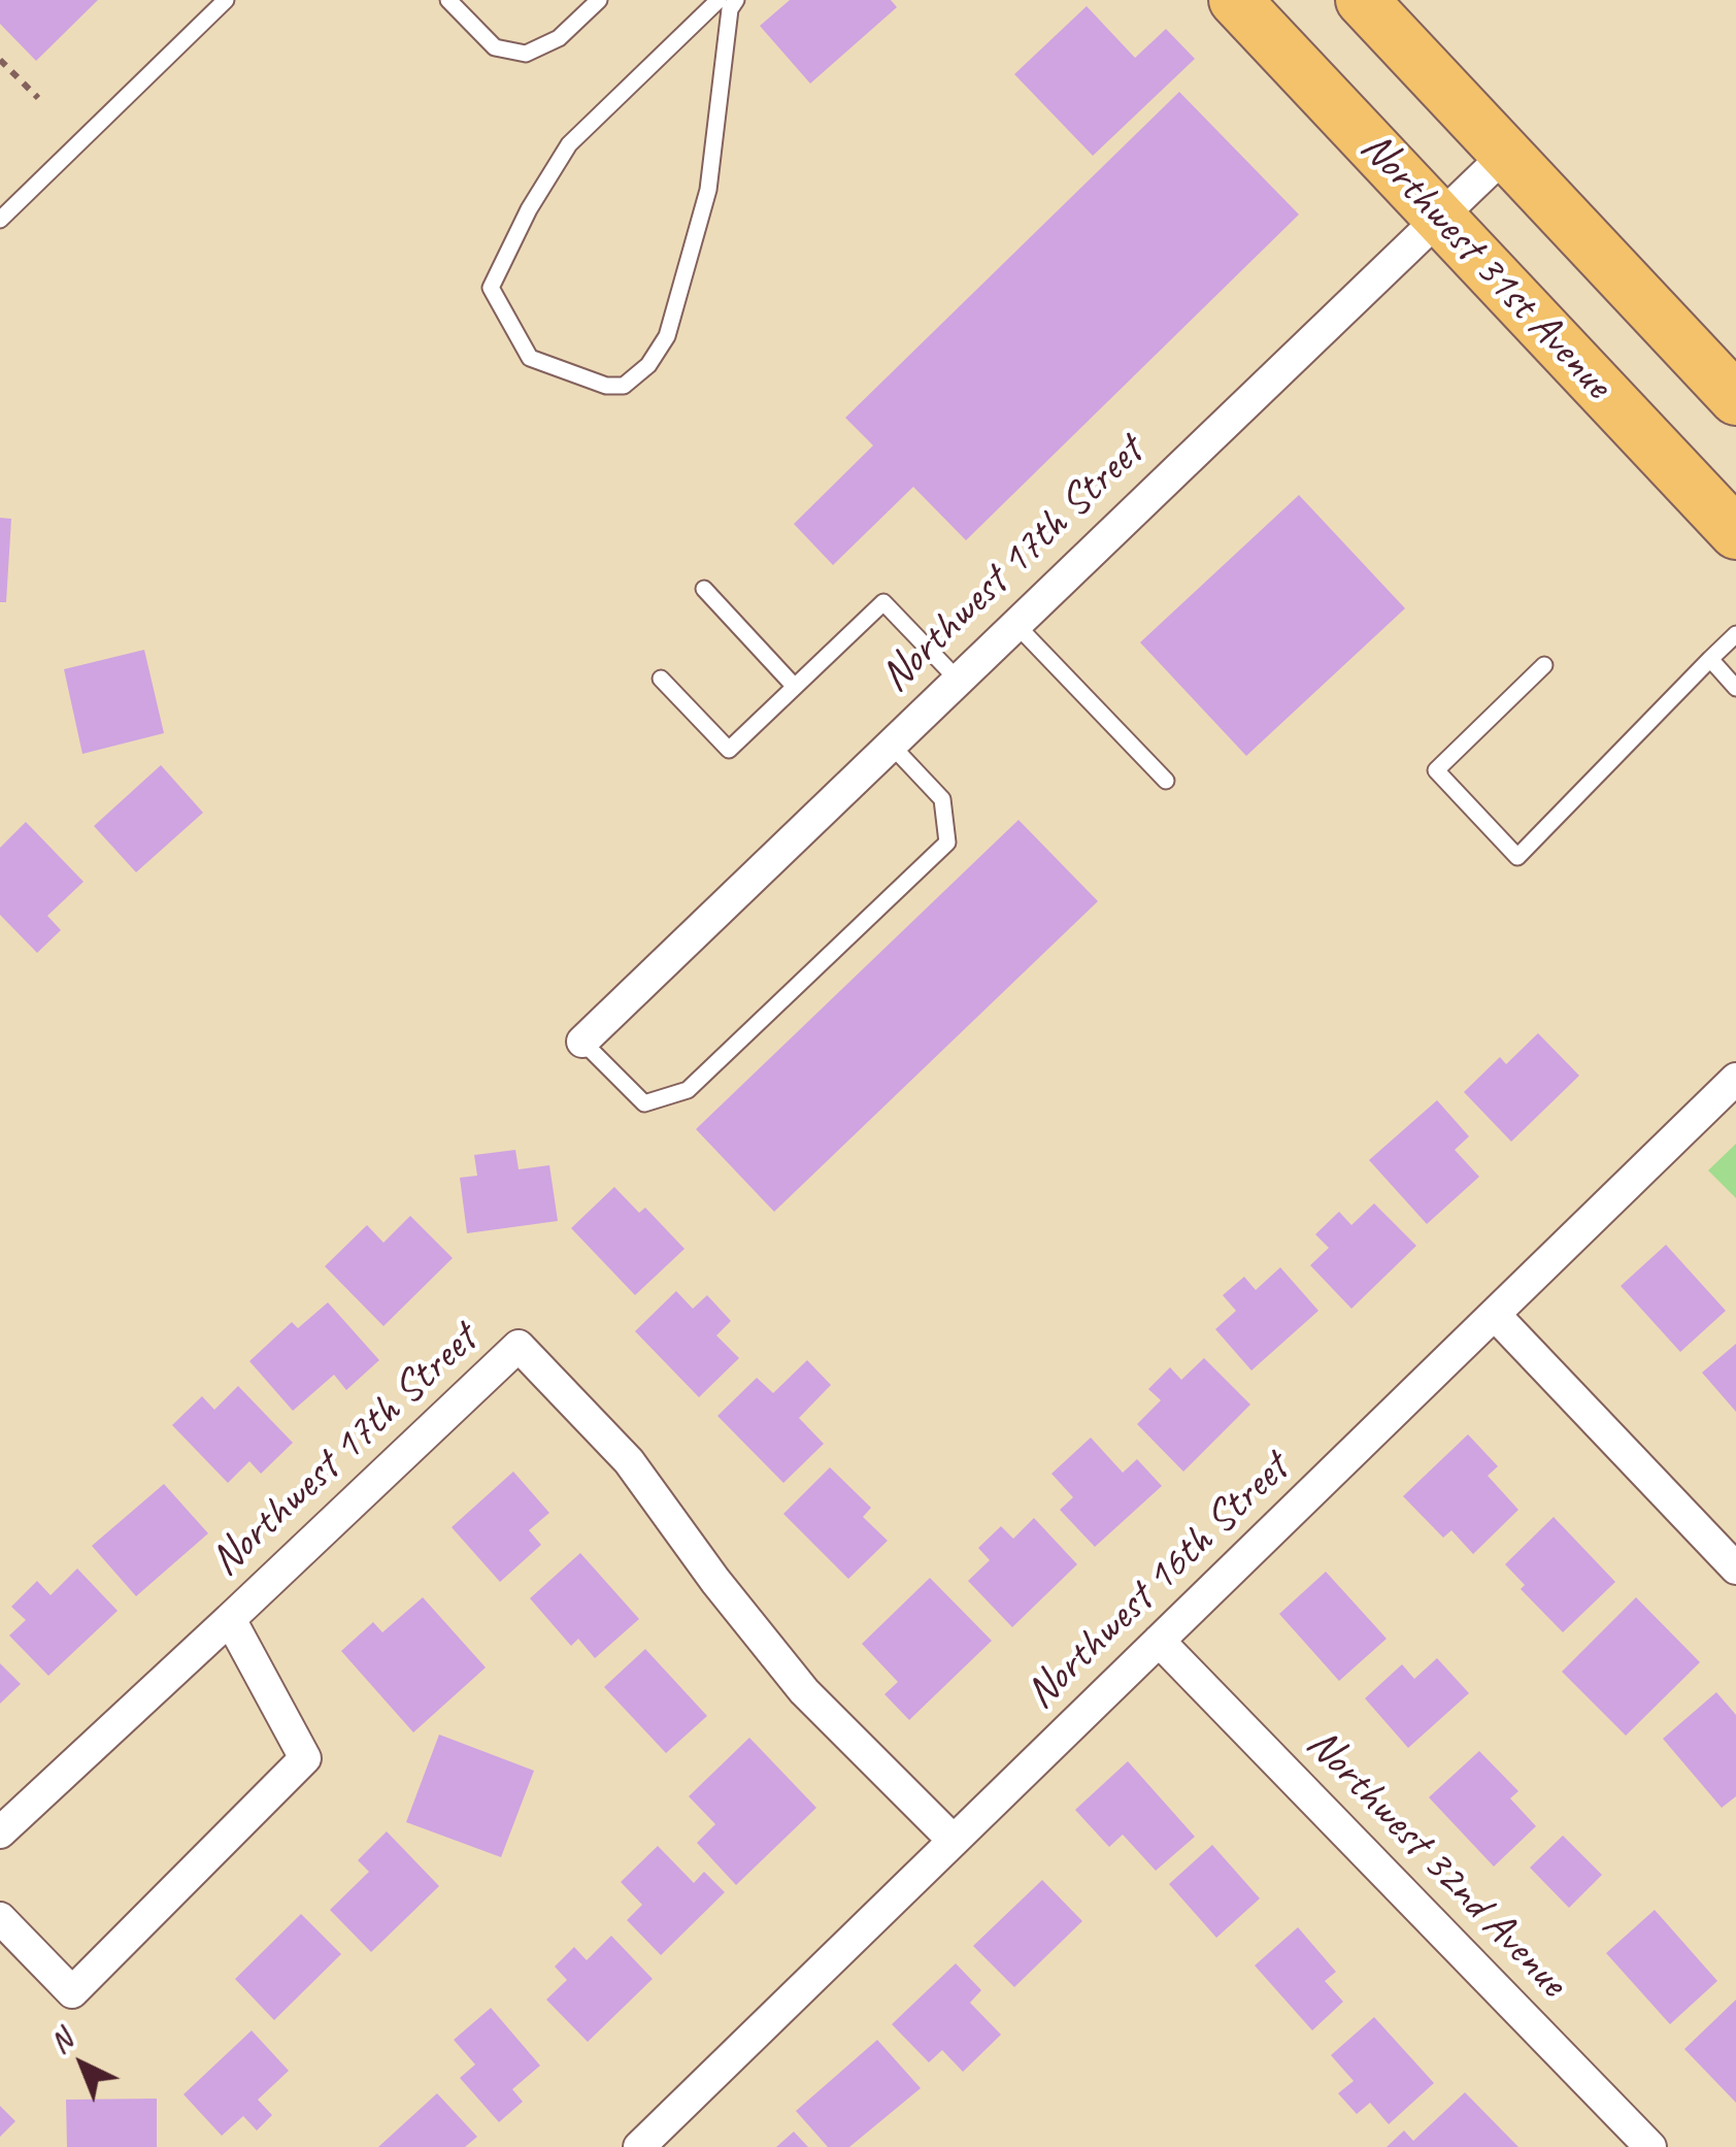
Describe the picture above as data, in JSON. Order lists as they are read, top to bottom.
{
  "streets": {
    "main road": ["Northwest 31st Avenue"],
    "street": ["Northwest 17th Street", "Northwest 16th Street", "Northwest 32nd Avenue"]
  },
  "crossings": [
    ["Northwest 31st Avenue", "Northwest 17th Street"],
    ["Northwest 17th Street", "Northwest 16th Street"],
    ["Northwest 16th Street", "Northwest 32nd Avenue"]
  ],
  "north": "top left"
}
